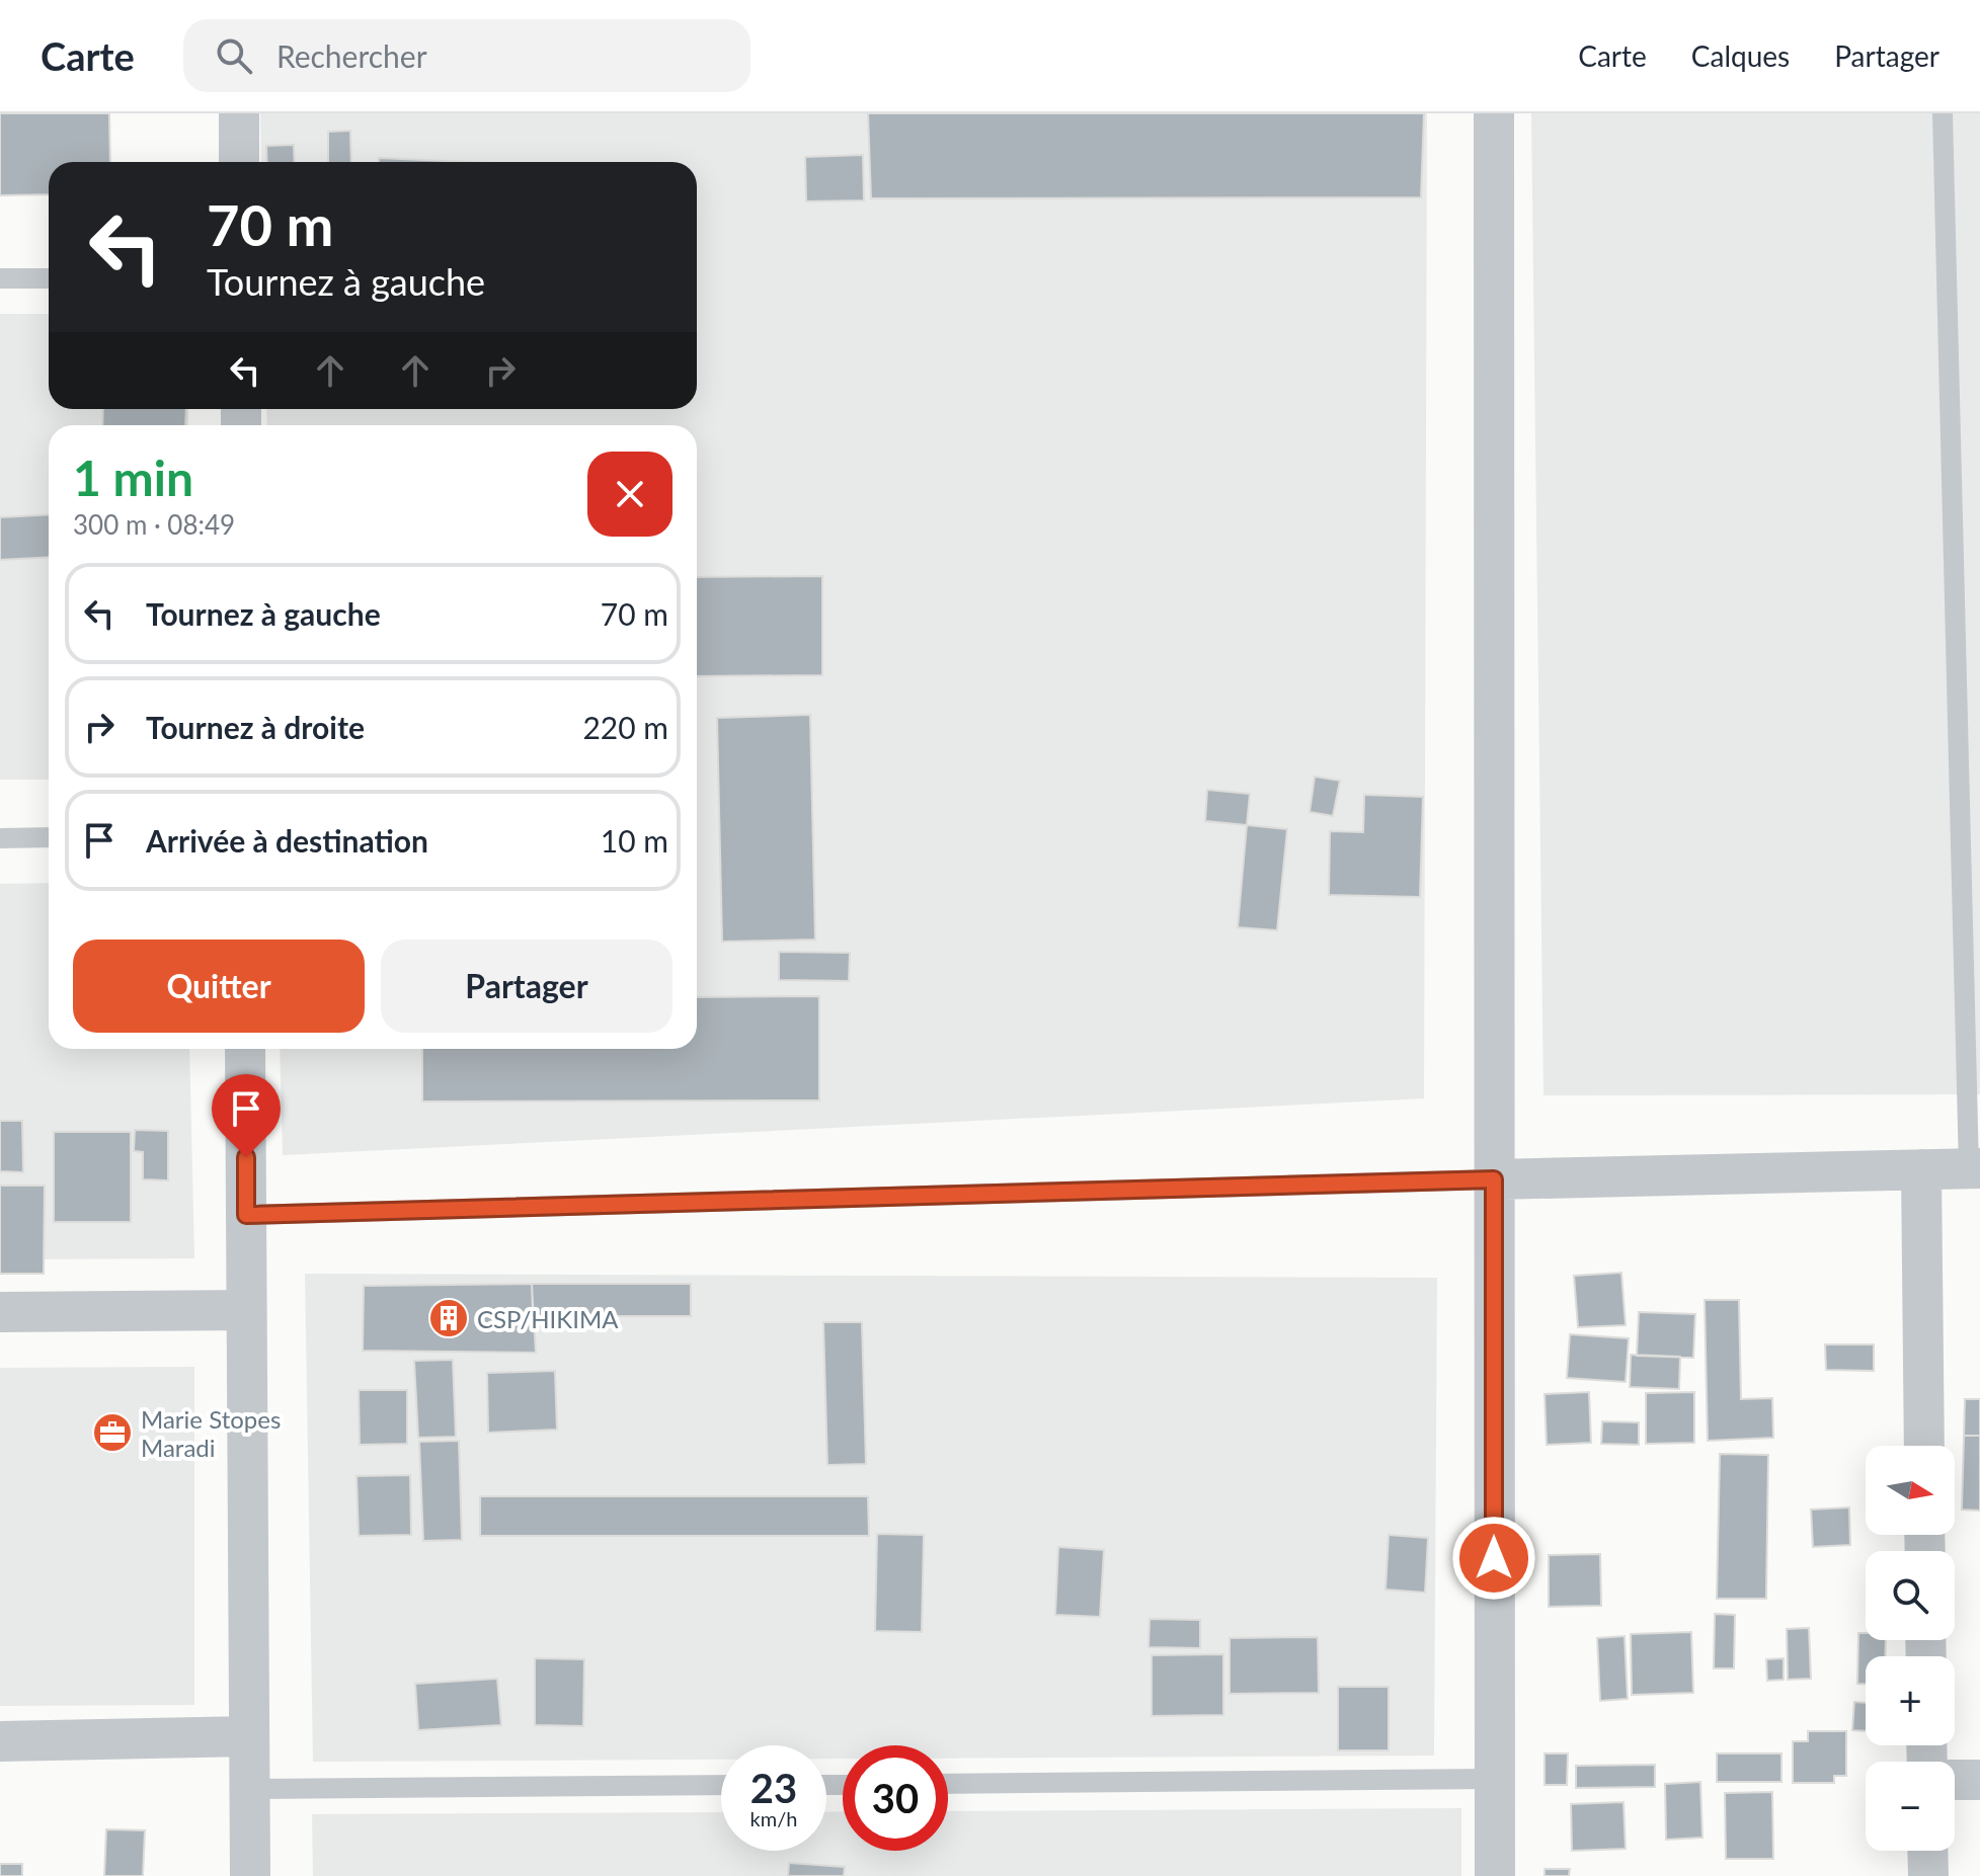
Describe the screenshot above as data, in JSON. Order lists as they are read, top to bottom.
{
  "places": {
    "building": ["CSP/HIKIMA"],
    "office": ["Marie Stopes Maradi"]
  },
  "north": "right",
  "page": {
    "header": "Carte",
    "search": "Rechercher",
    "nav": ["Carte", "Calques", "Partager"],
    "turn": ["70 m", "Tournez à gauche"],
    "heading": ["1 min", "300 m · 08:49"],
    "list": [
      {
        "name": "Tournez à gauche",
        "value": "70 m"
      },
      {
        "name": "Tournez à droite",
        "value": "220 m"
      },
      {
        "name": "Arrivée à destination",
        "value": "10 m"
      }
    ],
    "buttons": ["Quitter", "Partager"],
    "map_buttons": ["+", "−"],
    "speed": "23 km/h",
    "limit": "30"
  }
}
